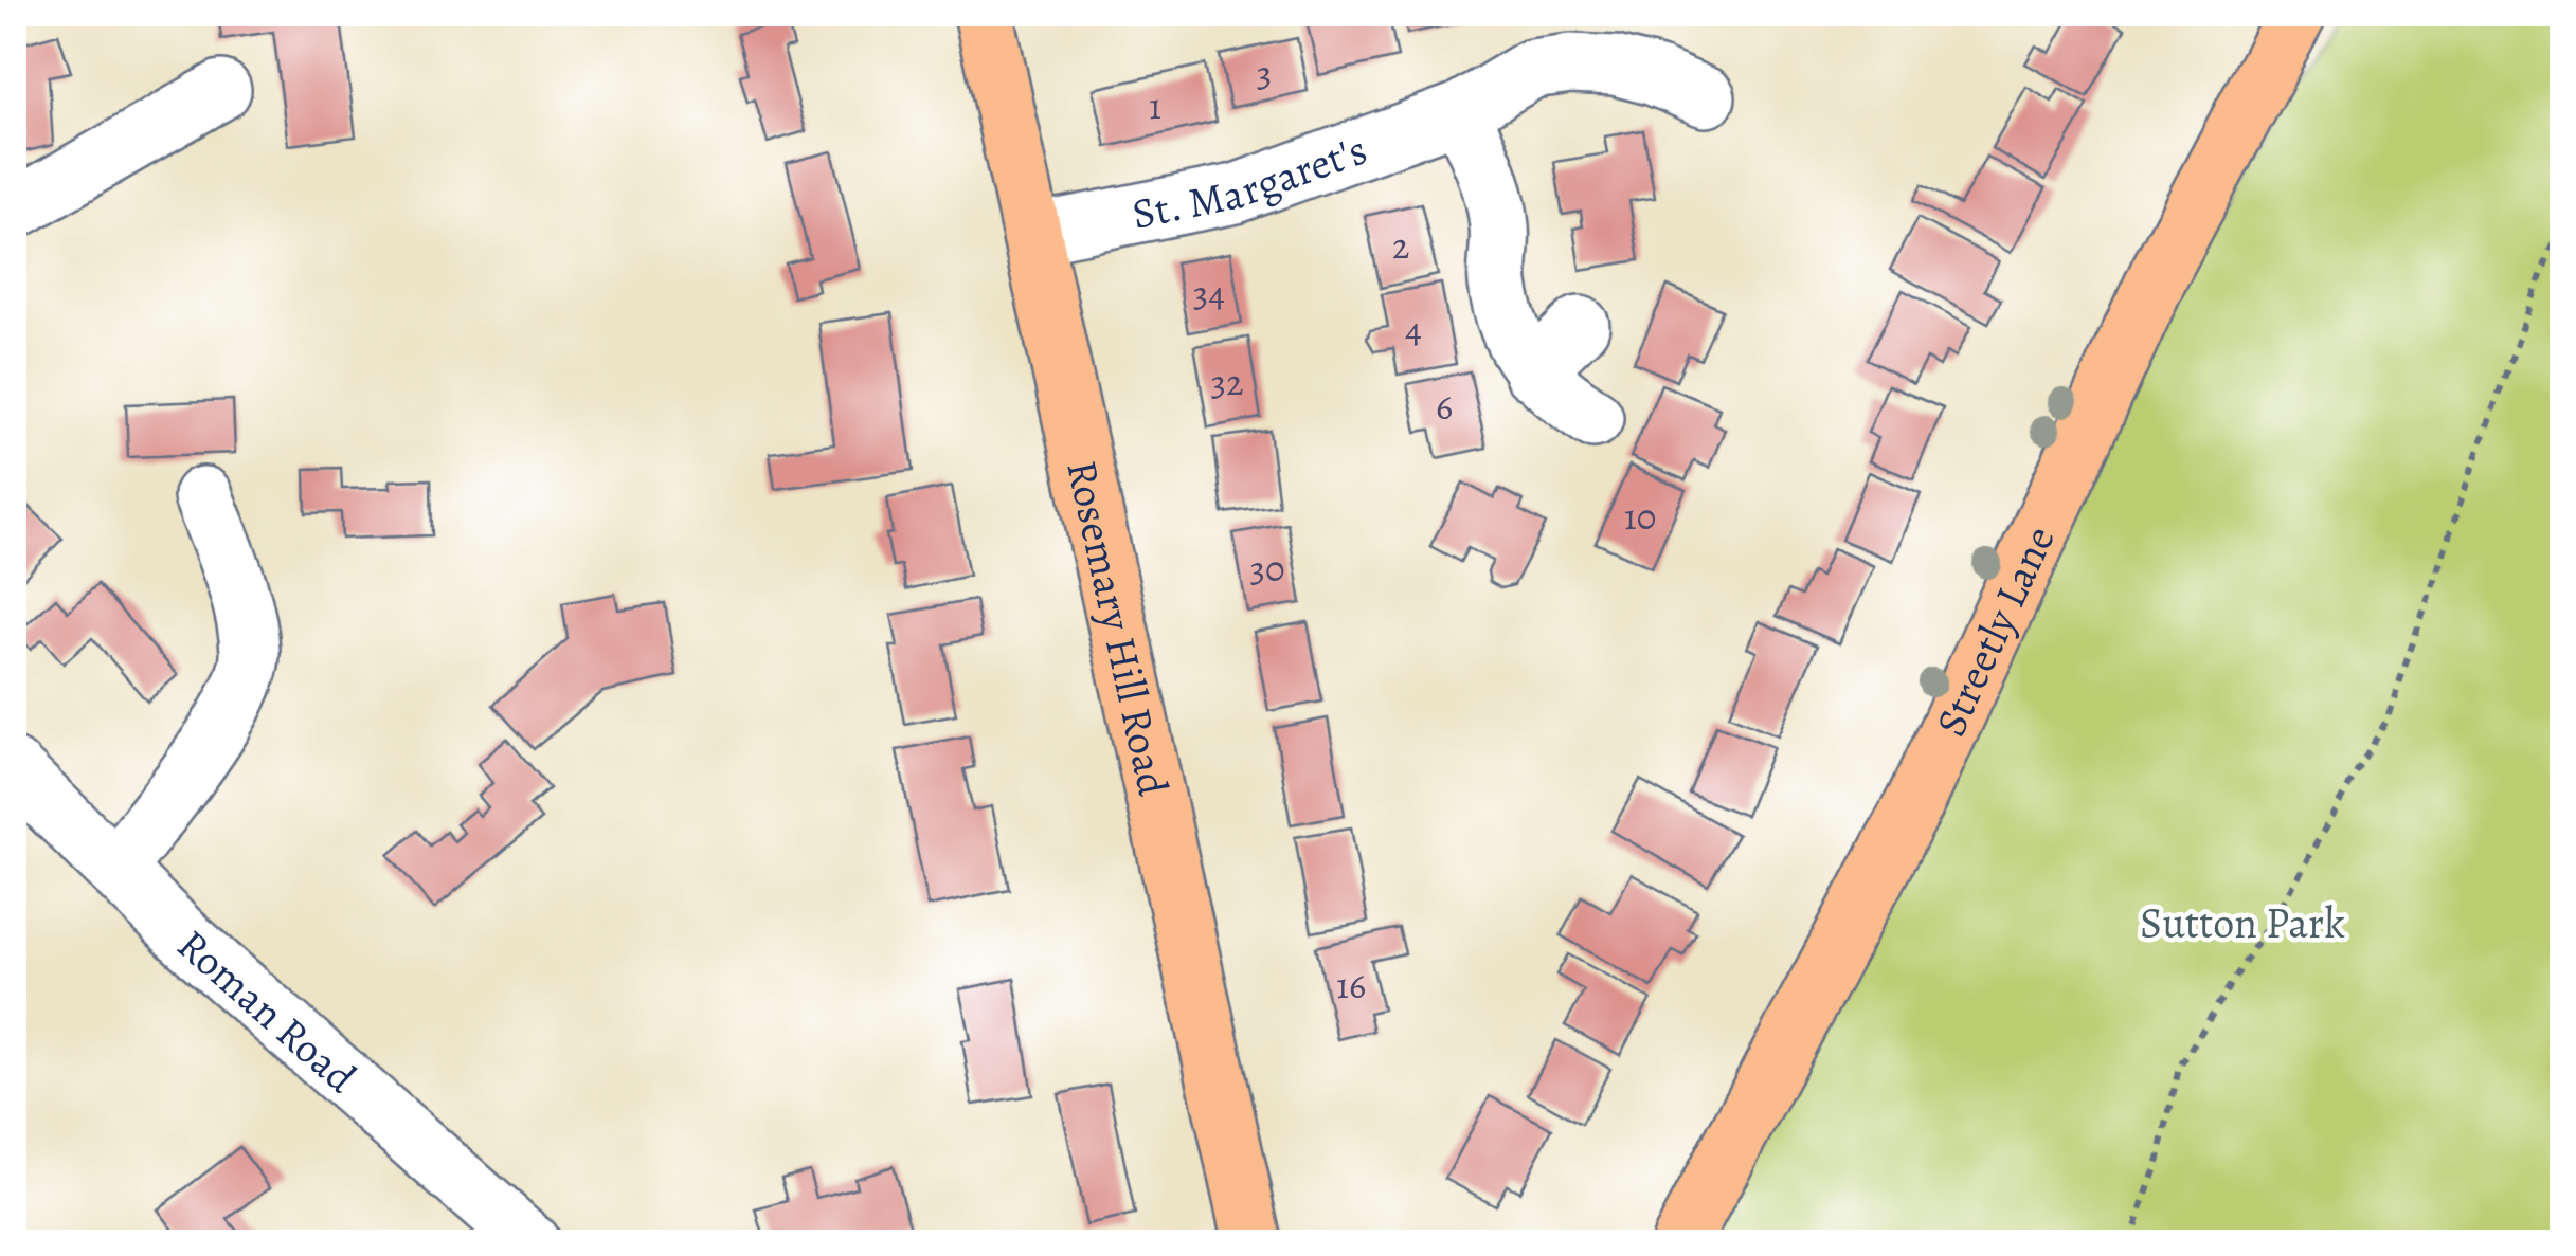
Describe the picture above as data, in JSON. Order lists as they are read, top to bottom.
{
  "streets": {
    "main road": ["Rosemary Hill Road", "Streetly Lane"],
    "street": ["St. Margaret's", "Roman Road"]
  },
  "crossings": [
    ["St. Margaret's", "Rosemary Hill Road"]
  ],
  "parks": ["Sutton Park"],
  "house_numbers": [
    "3",
    "1",
    "2",
    "34",
    "4",
    "32",
    "6",
    "10",
    "30",
    "16"
  ]
}
